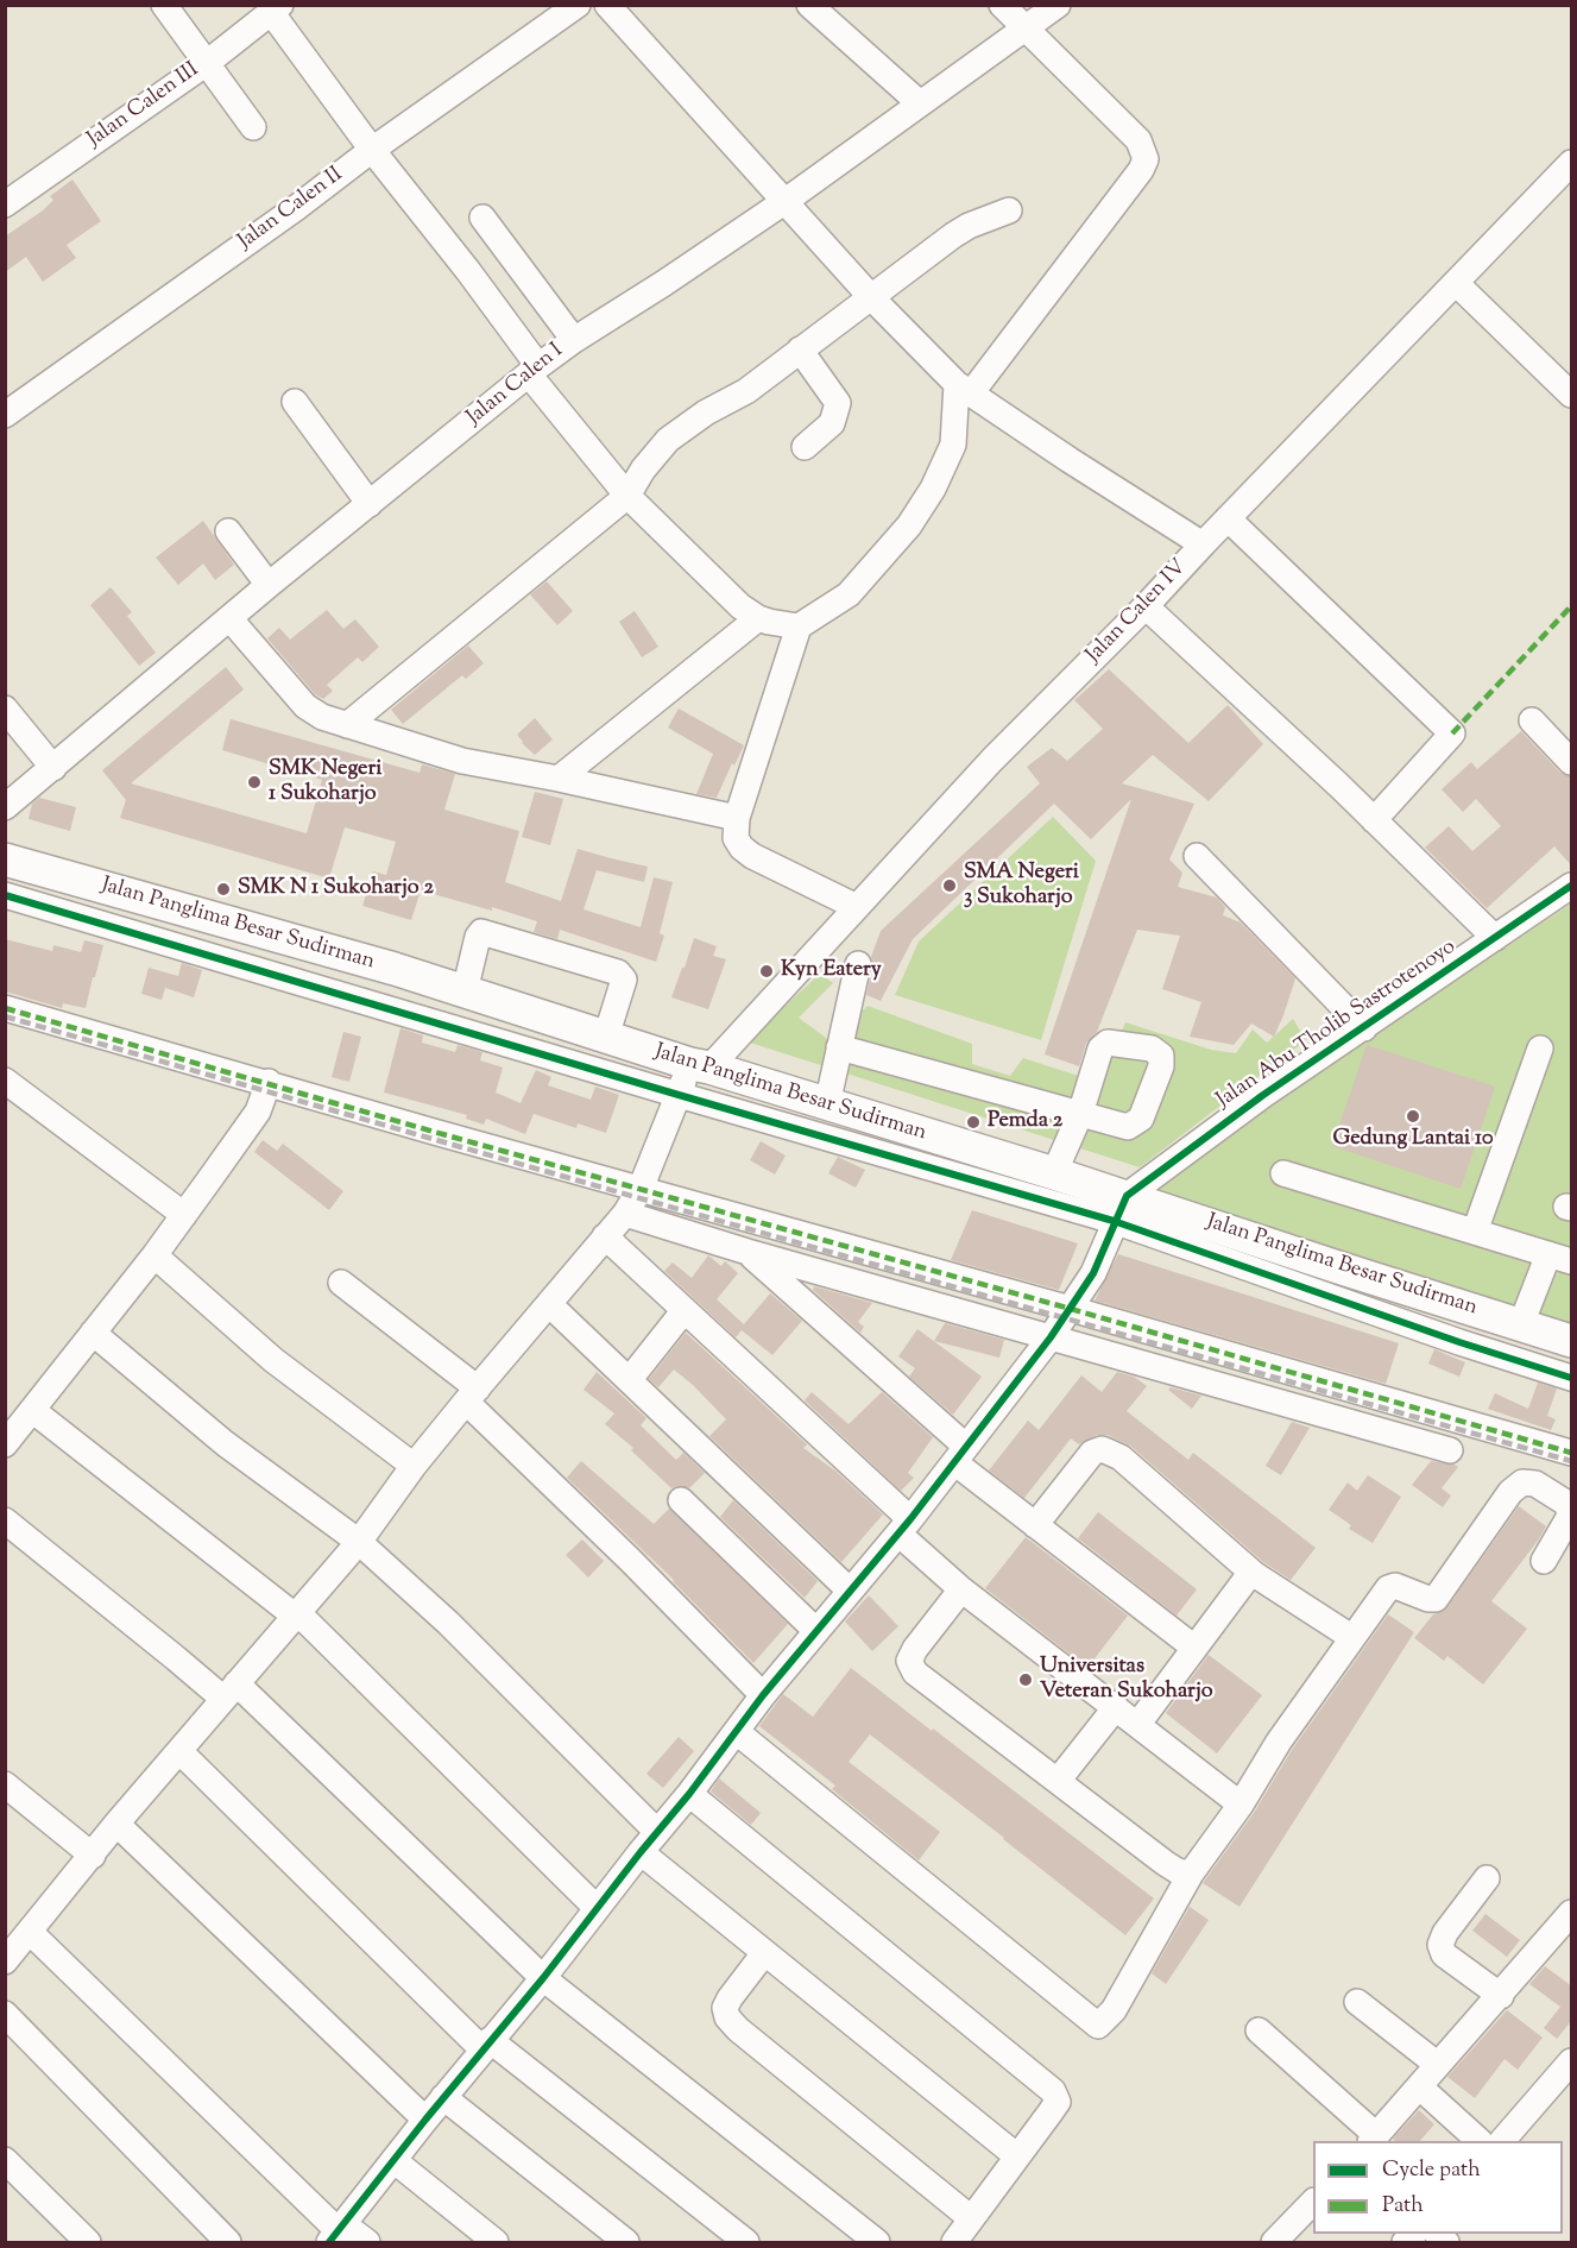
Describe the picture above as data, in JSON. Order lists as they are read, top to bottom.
{
  "streets": {
    "main road": ["Jalan Panglima Besar Sudirman"],
    "street": [
      "Jalan Calen III",
      "Jalan Calen II",
      "Jalan Calen I",
      "Jalan Calen IV",
      "Jalan Abu Tholib Sastrotenoyo"
    ]
  },
  "crossings": [
    ["Jalan Calen IV", "Jalan Panglima Besar Sudirman"],
    ["Jalan Panglima Besar Sudirman", "Jalan Abu Tholib Sastrotenoyo"]
  ],
  "places": [
    "SMK Negeri 1 Sukoharjo",
    "SMA Negeri 3 Sukoharjo",
    "SMK N 1 Sukoharjo 2",
    "Kyn Eatery",
    "Gedung Lantai 10",
    "Pemda 2",
    "Universitas Veteran Sukoharjo"
  ],
  "legend": ["Cycle path", "Path"]
}
